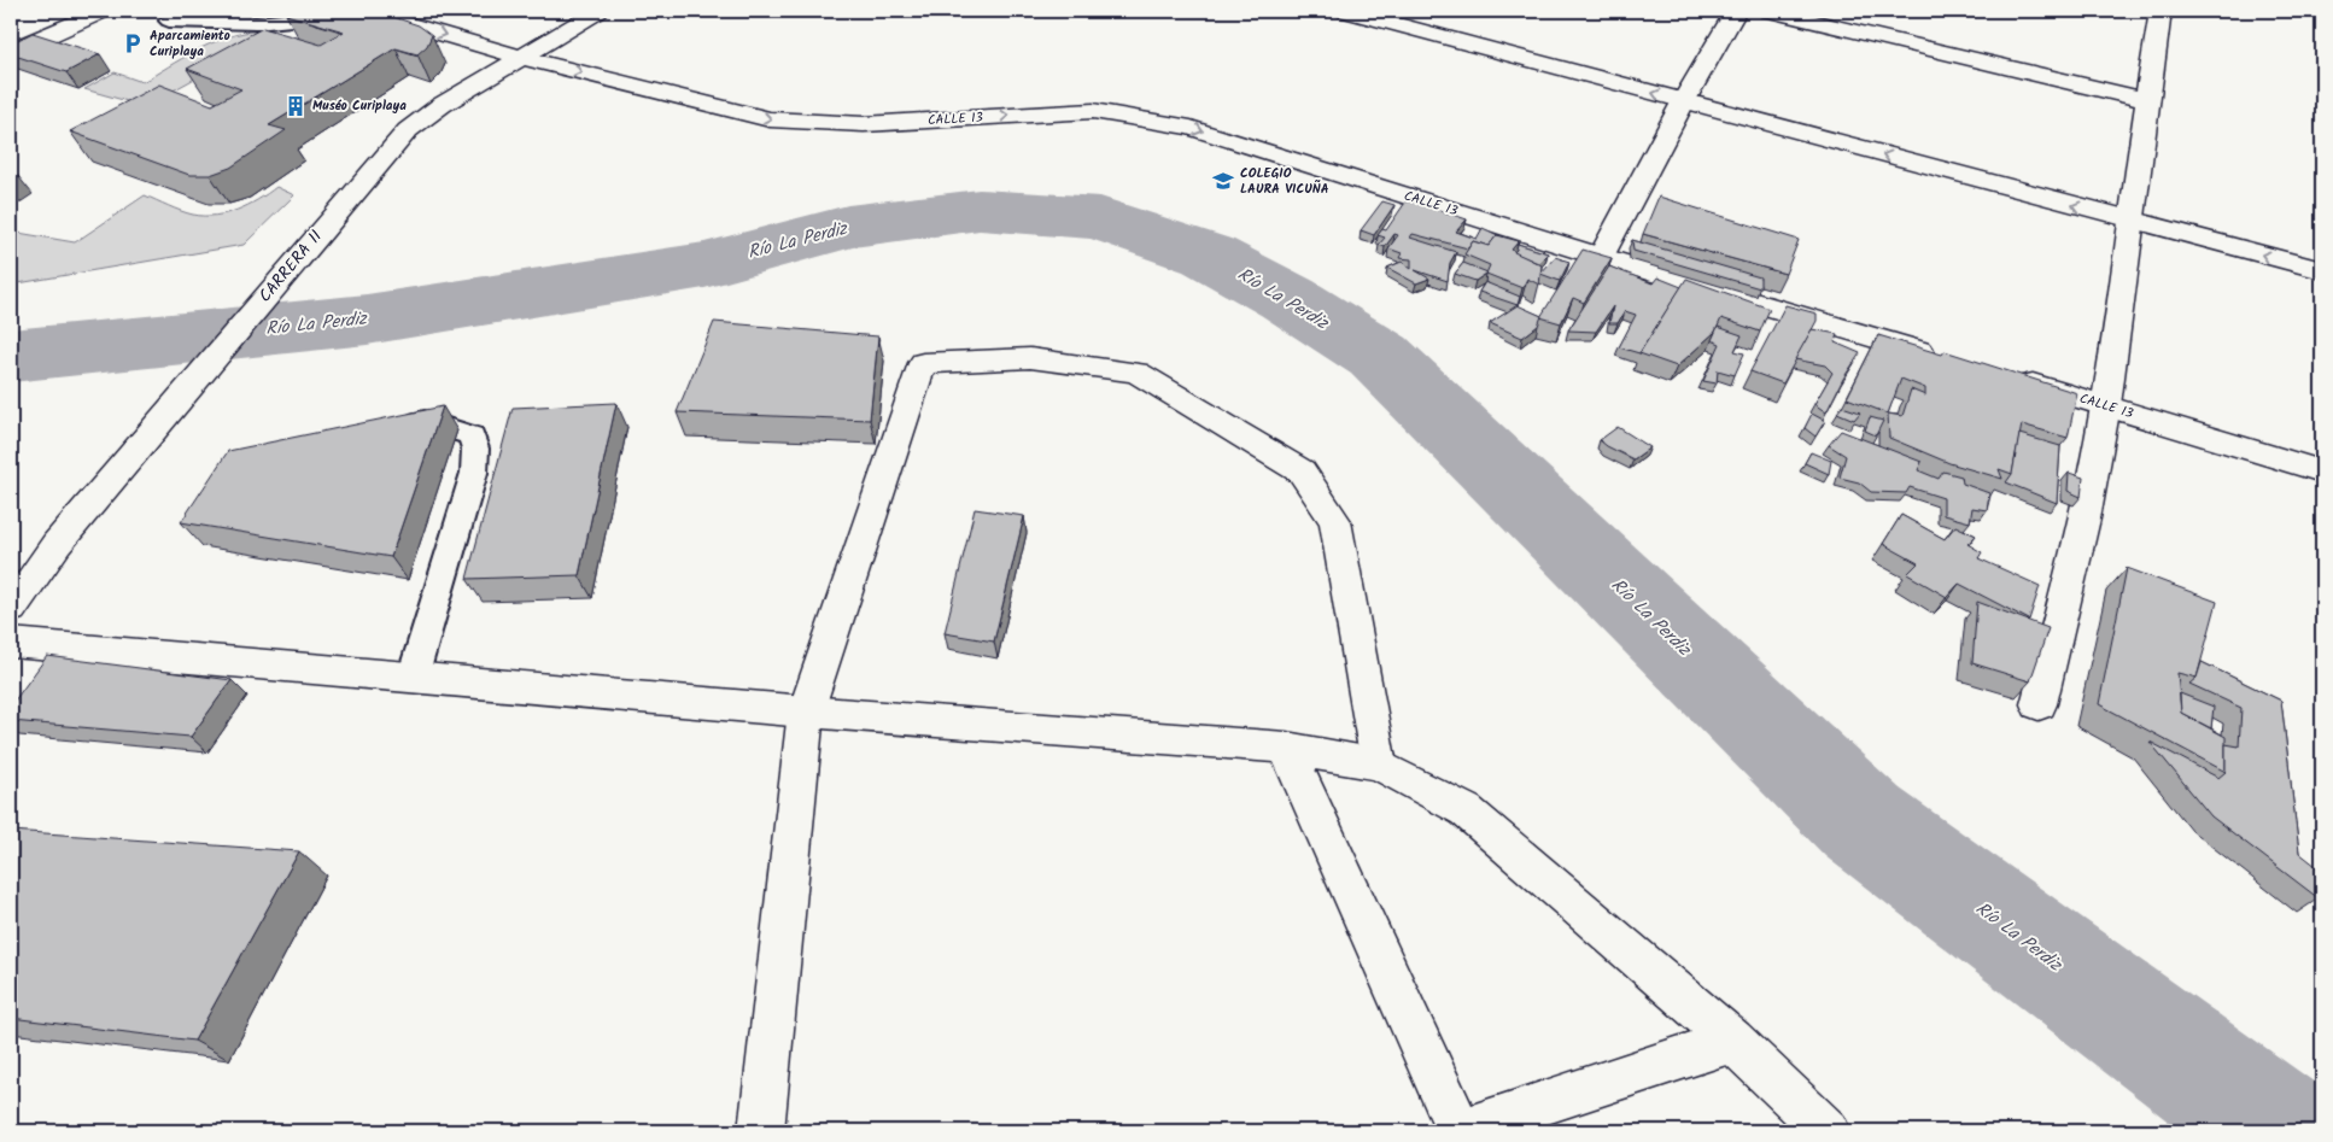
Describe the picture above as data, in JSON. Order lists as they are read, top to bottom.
{
  "streets": {
    "street": ["CALLE 13", "CARRERA 11"]
  },
  "crossings": [
    ["CALLE 13", "CARRERA 11"]
  ],
  "one_way": ["CALLE 13"],
  "water": ["Río La Perdiz"],
  "places": {
    "parking": ["Aparcamiento Curiplaya"],
    "building": ["Muséo Curiplaya"],
    "school or university": ["COLEGIO LAURA VICUÑA"]
  }
}
